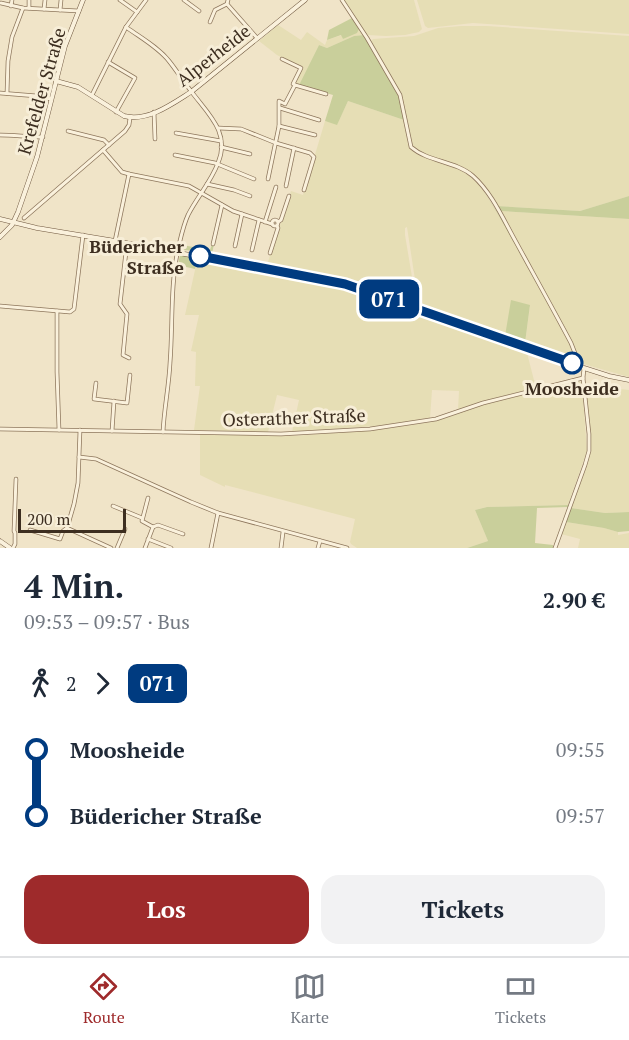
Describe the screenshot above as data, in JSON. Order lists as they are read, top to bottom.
{
  "streets": {
    "main road": ["Alperheide", "Krefelder Straße"],
    "street": ["Osterather Straße"]
  },
  "places": ["Büdericher Straße", "Moosheide"],
  "lines": ["bus line 071"],
  "scale_bar": "200 m",
  "page": {
    "on_map": "071",
    "scale": "200 m",
    "heading": ["4 Min.", "09:53 – 09:57 · Bus", "2.90 €"],
    "legs": ["2", "071"],
    "list": [
      {
        "name": "Moosheide",
        "value": "09:55"
      },
      {
        "name": "Büdericher Straße",
        "value": "09:57"
      }
    ],
    "buttons": ["Los", "Tickets"],
    "tabs": ["Route", "Karte", "Tickets"]
  }
}
